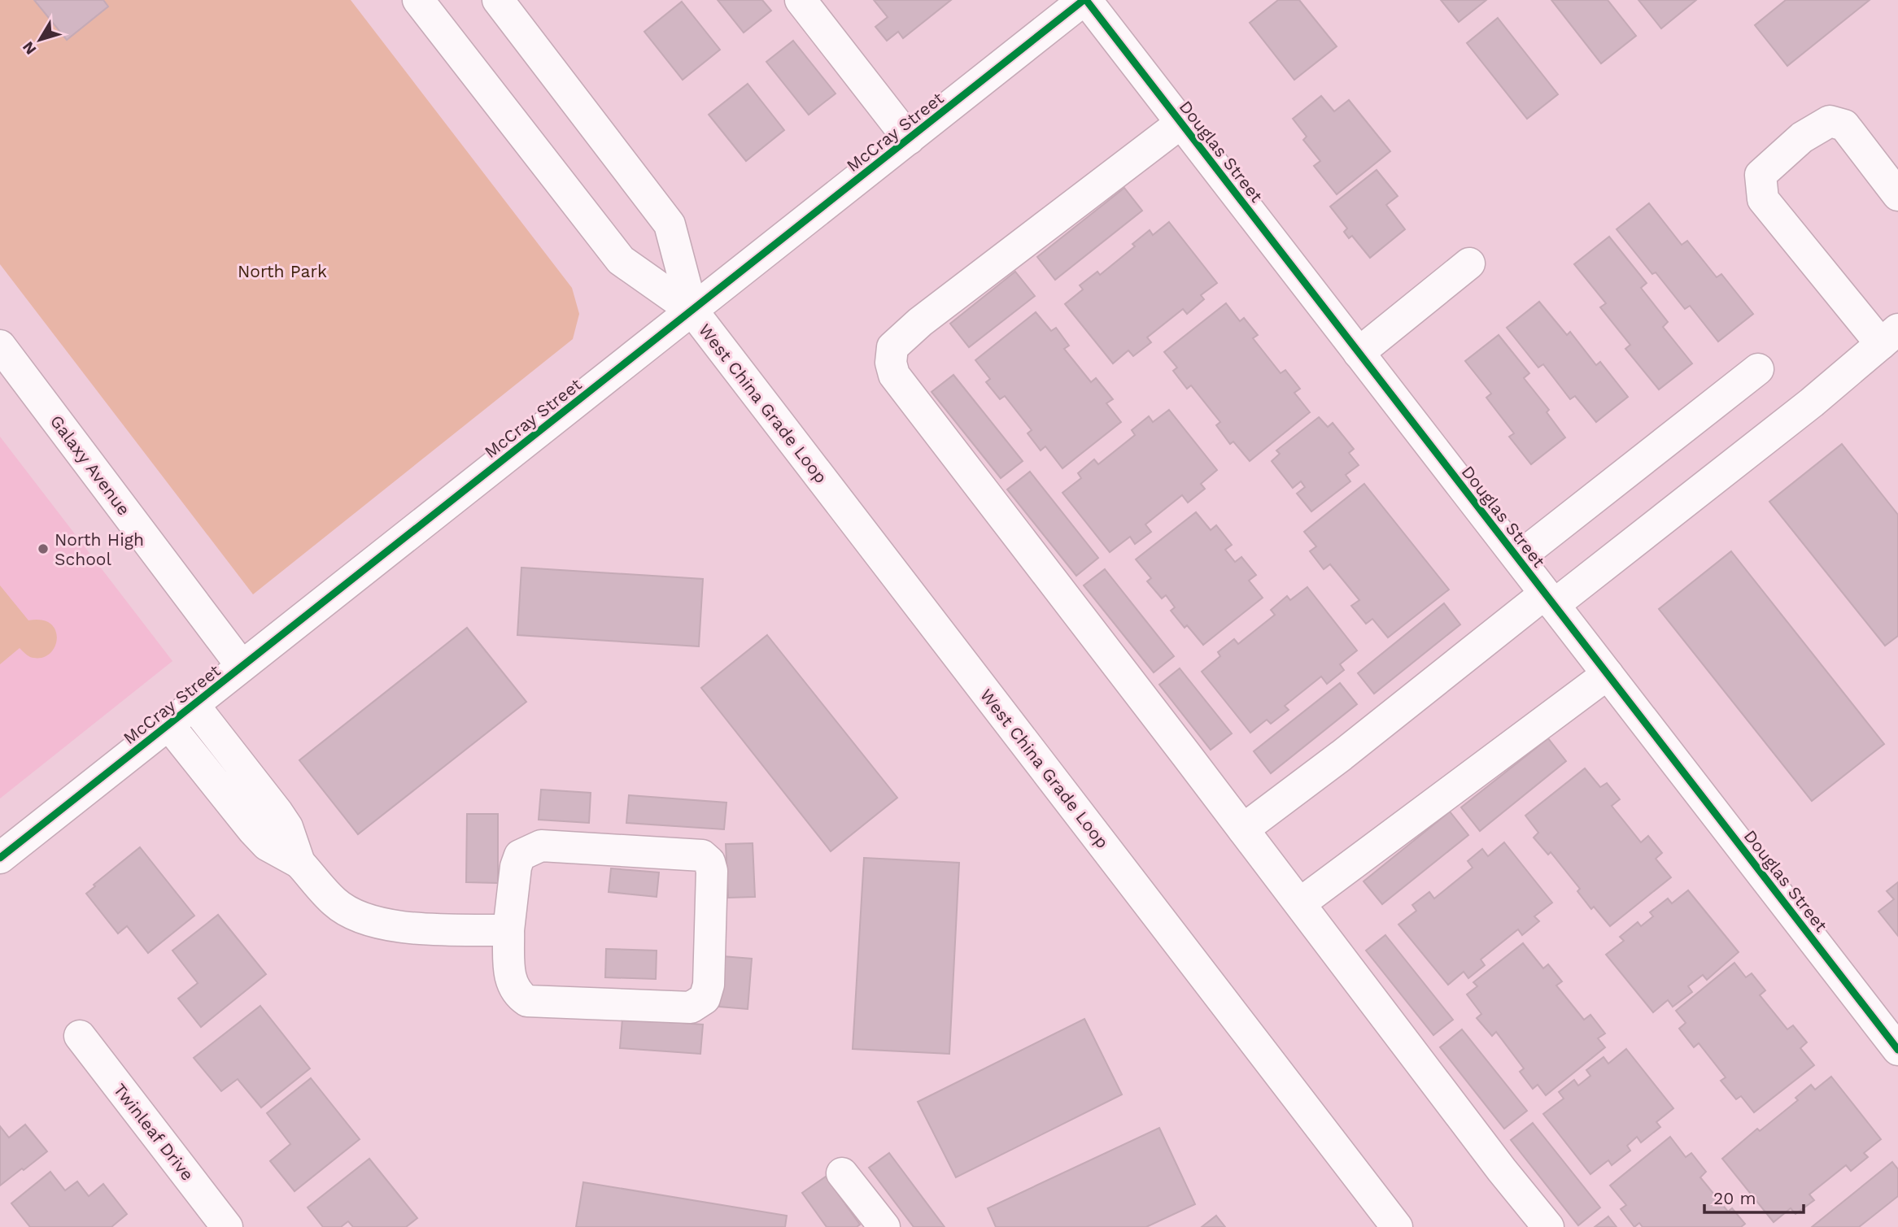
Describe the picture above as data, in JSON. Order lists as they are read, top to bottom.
{
  "streets": {
    "street": [
      "McCray Street",
      "Douglas Street",
      "West China Grade Loop",
      "Galaxy Avenue",
      "Twinleaf Drive"
    ]
  },
  "crossings": [
    ["McCray Street", "Douglas Street"],
    ["McCray Street", "West China Grade Loop"],
    ["McCray Street", "Galaxy Avenue"]
  ],
  "parks": ["North Park"],
  "places": ["North High School"],
  "scale_bar": "20 m",
  "north": "bottom left"
}
